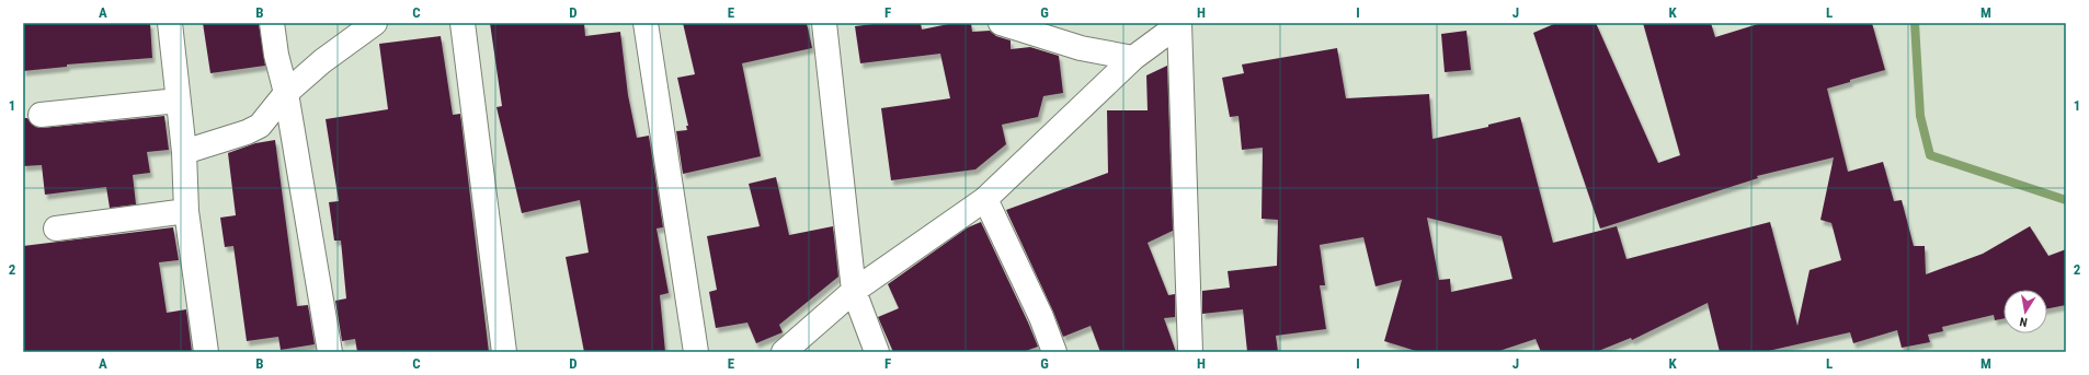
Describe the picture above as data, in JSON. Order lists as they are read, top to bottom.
{
  "north": "bottom",
  "grid": {
    "columns": [
      "A",
      "B",
      "C",
      "D",
      "E",
      "F",
      "G",
      "H",
      "I",
      "J",
      "K",
      "L",
      "M"
    ],
    "rows": ["1", "2"]
  }
}
